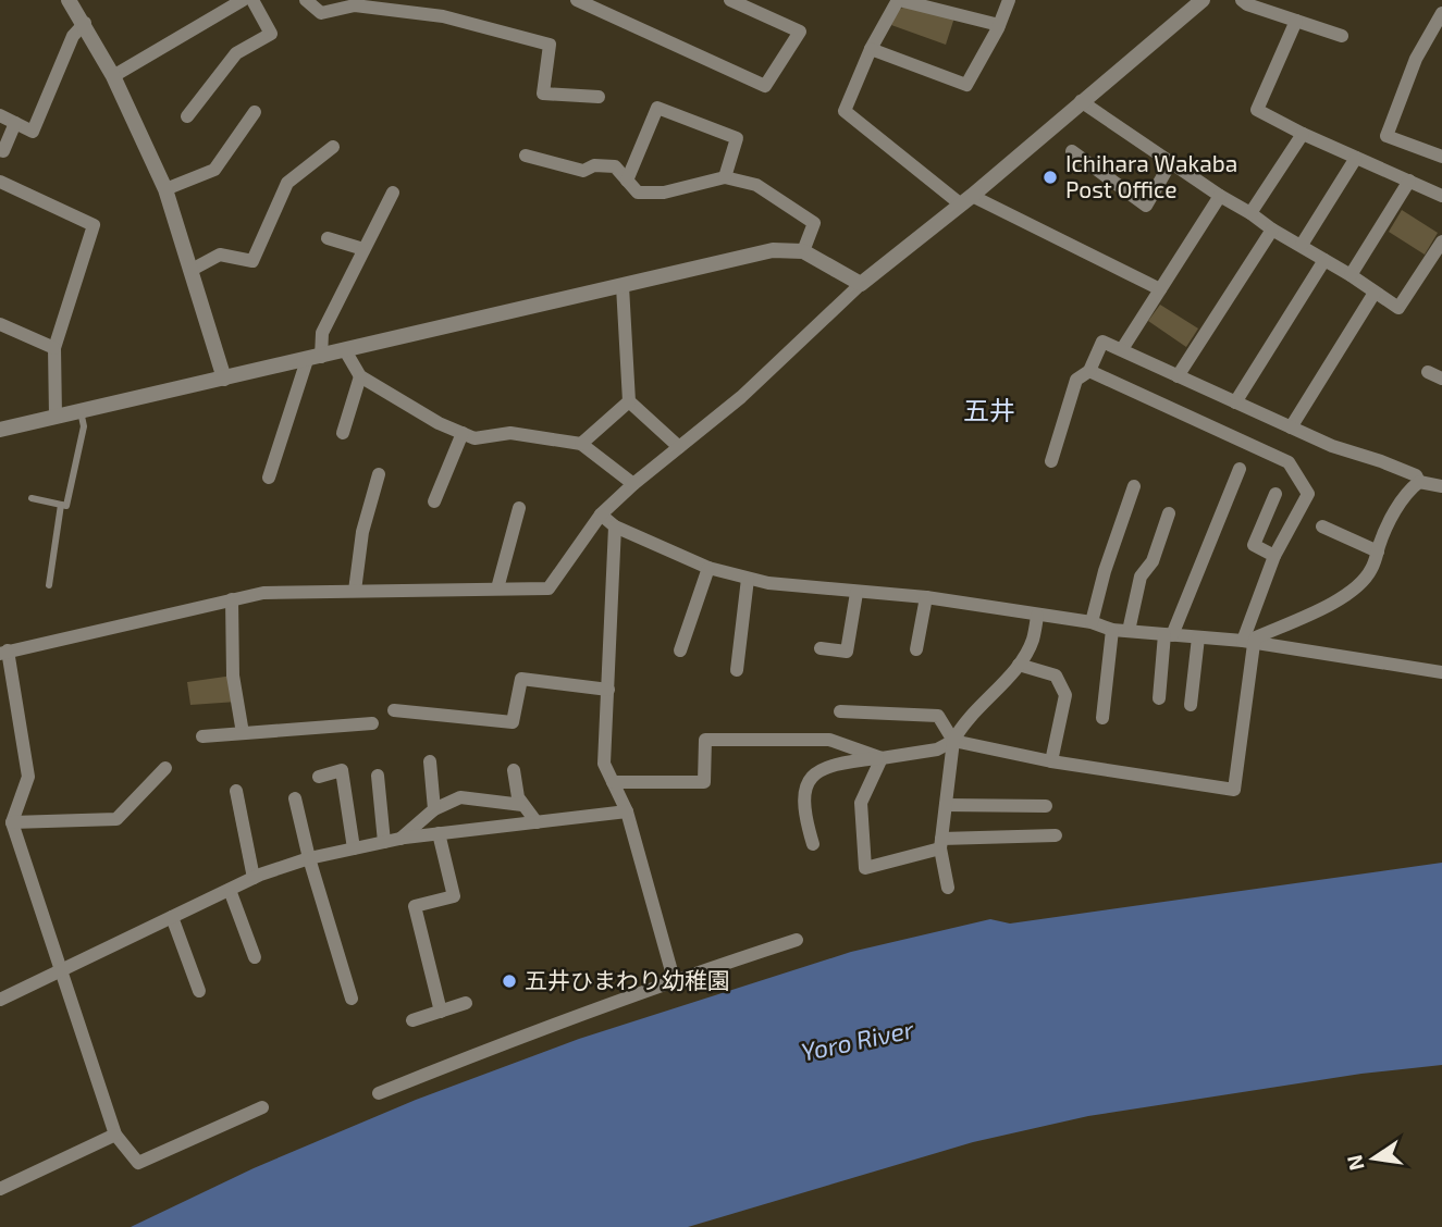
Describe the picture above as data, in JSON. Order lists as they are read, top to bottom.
{
  "districts": ["五井"],
  "water": ["Yoro River"],
  "places": ["Ichihara Wakaba Post Office", "五井ひまわり幼稚園"],
  "north": "left"
}
